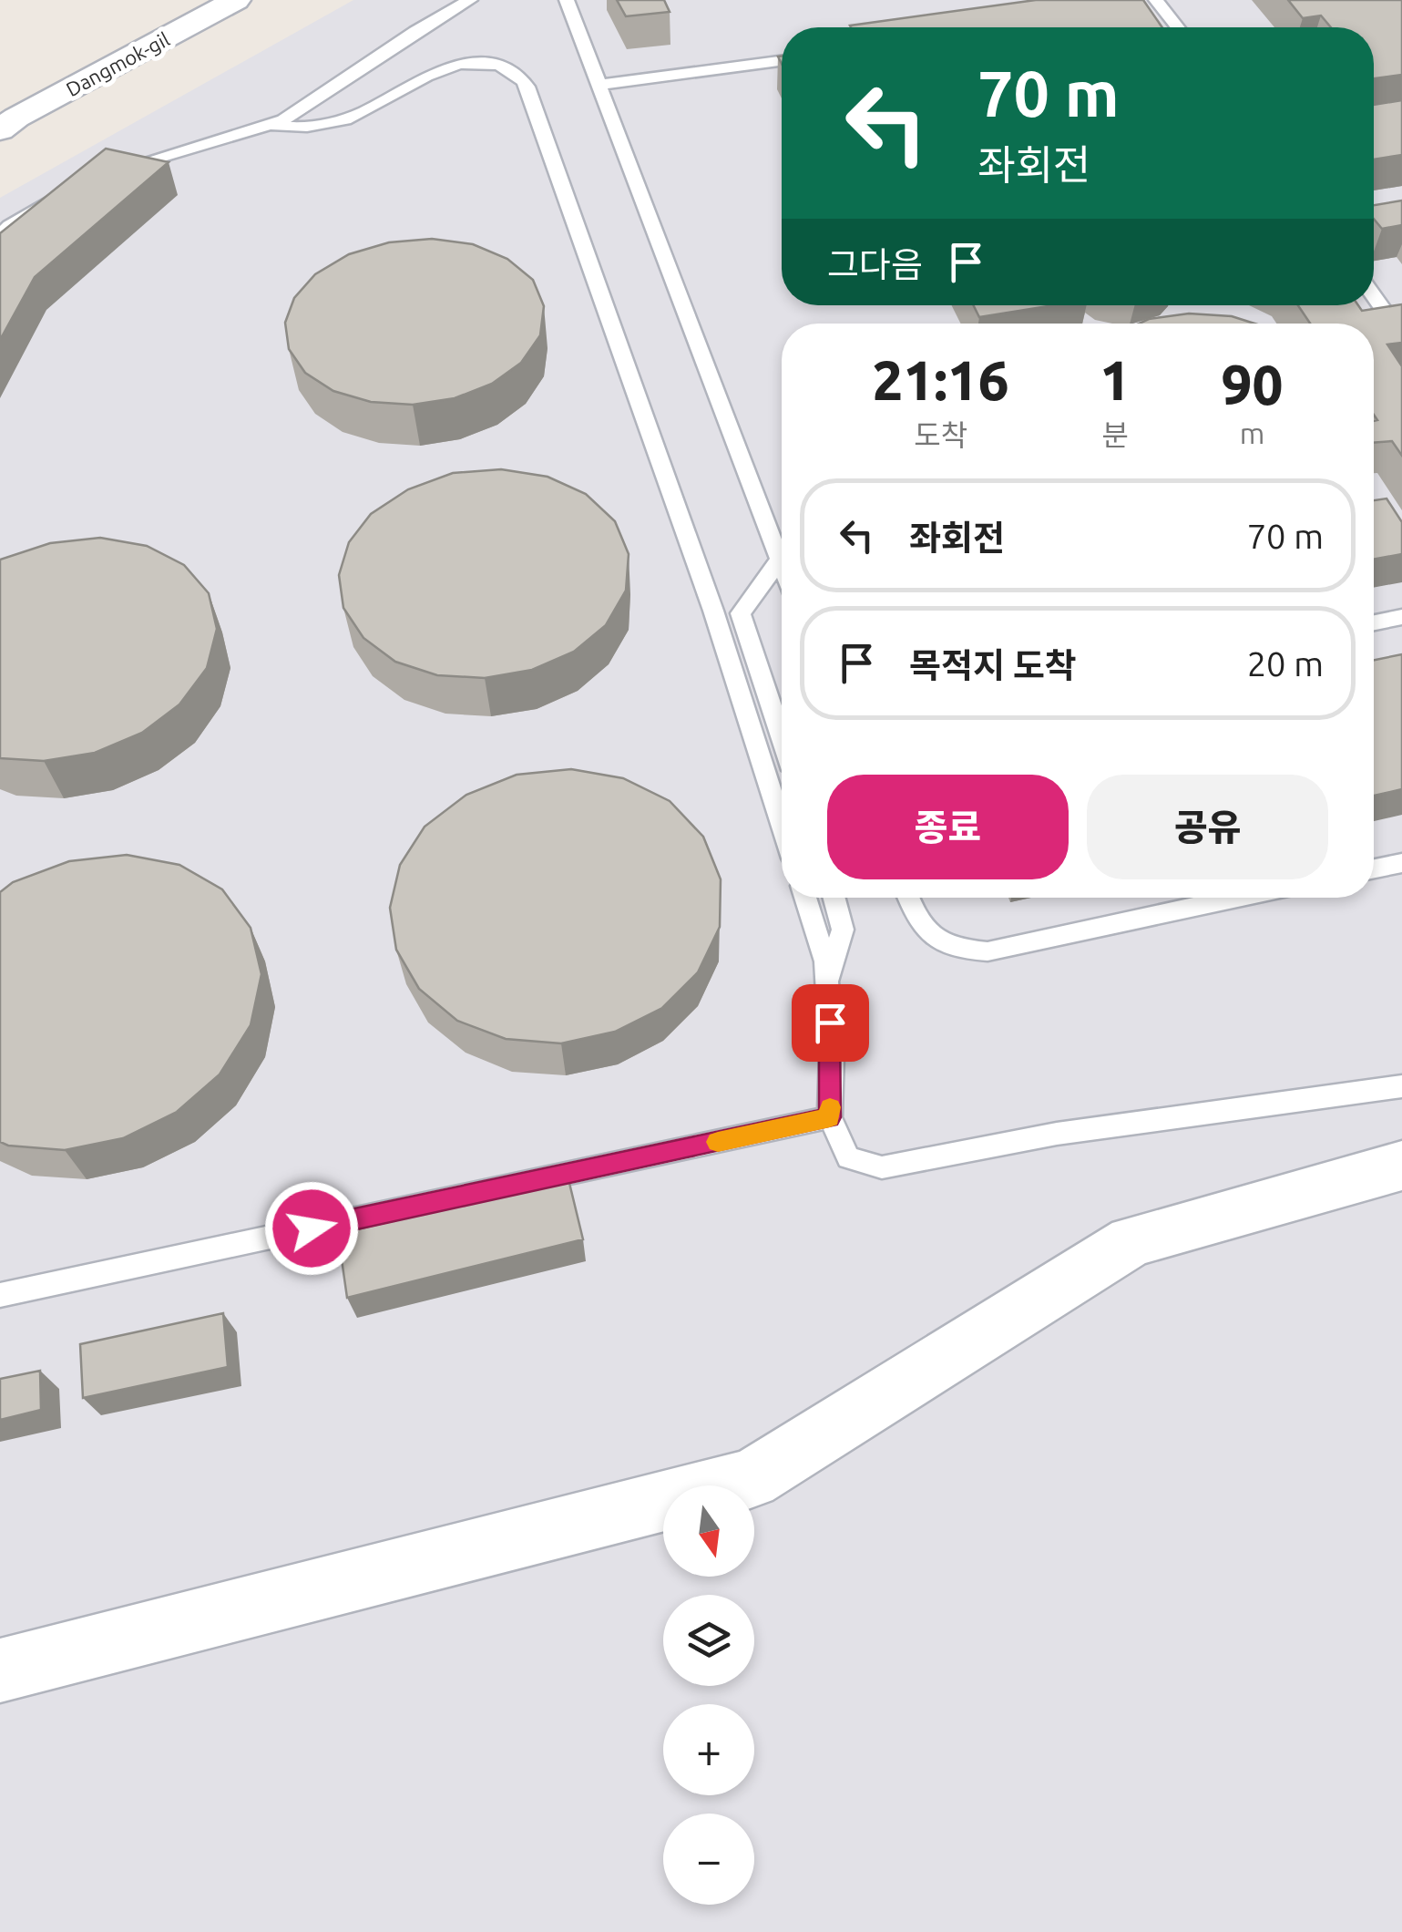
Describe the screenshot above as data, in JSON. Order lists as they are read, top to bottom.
{
  "streets": {
    "street": ["Dangmok-gil"]
  },
  "north": "bottom",
  "page": {
    "turn": ["70 m", "좌회전"],
    "then": "그다음",
    "eta": [
      "21:16",
      "도착",
      "1",
      "분",
      "90",
      "m"
    ],
    "list": [
      {
        "name": "좌회전",
        "value": "70 m"
      },
      {
        "name": "목적지 도착",
        "value": "20 m"
      }
    ],
    "buttons": ["종료", "공유"],
    "map_buttons": ["+", "−"]
  }
}
